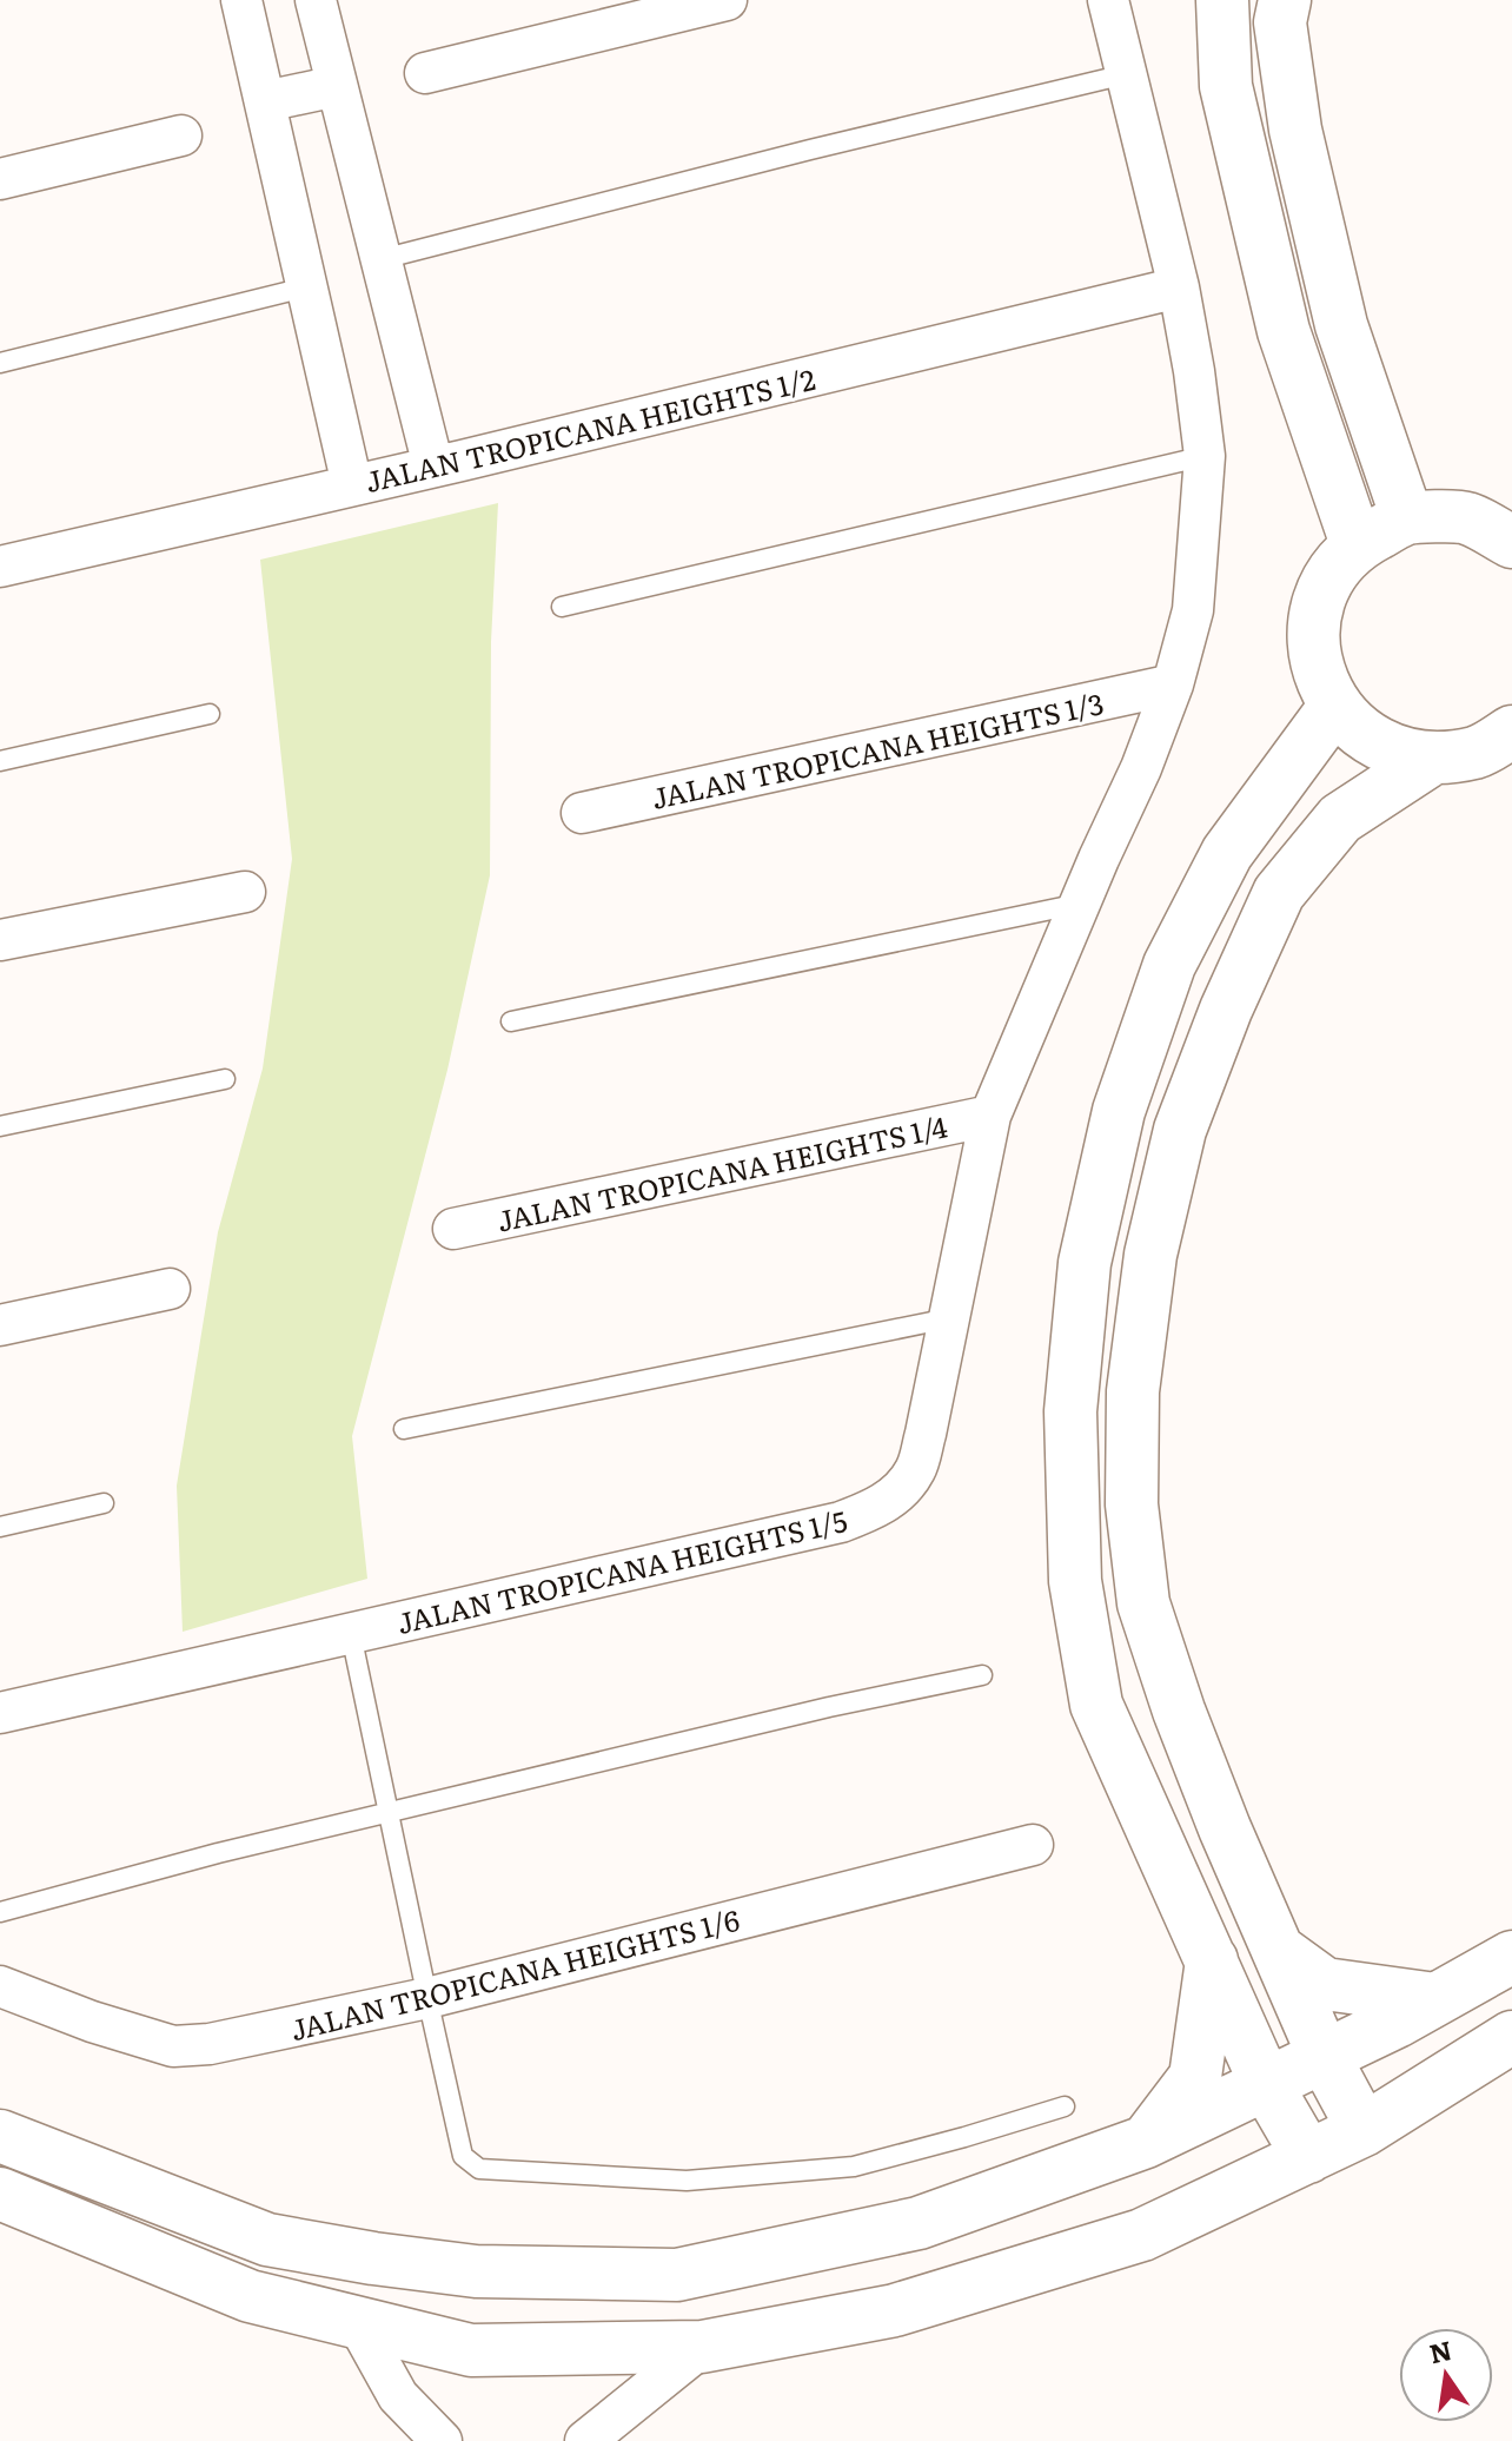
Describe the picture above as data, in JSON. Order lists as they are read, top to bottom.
{
  "streets": {
    "street": [
      "JALAN TROPICANA HEIGHTS 1/2",
      "JALAN TROPICANA HEIGHTS 1/3",
      "JALAN TROPICANA HEIGHTS 1/4",
      "JALAN TROPICANA HEIGHTS 1/5",
      "JALAN TROPICANA HEIGHTS 1/6"
    ]
  },
  "crossings": [
    ["JALAN TROPICANA HEIGHTS 1/2", "JALAN TROPICANA HEIGHTS 1/5"],
    ["JALAN TROPICANA HEIGHTS 1/3", "JALAN TROPICANA HEIGHTS 1/5"],
    ["JALAN TROPICANA HEIGHTS 1/4", "JALAN TROPICANA HEIGHTS 1/5"]
  ],
  "north": "top"
}
